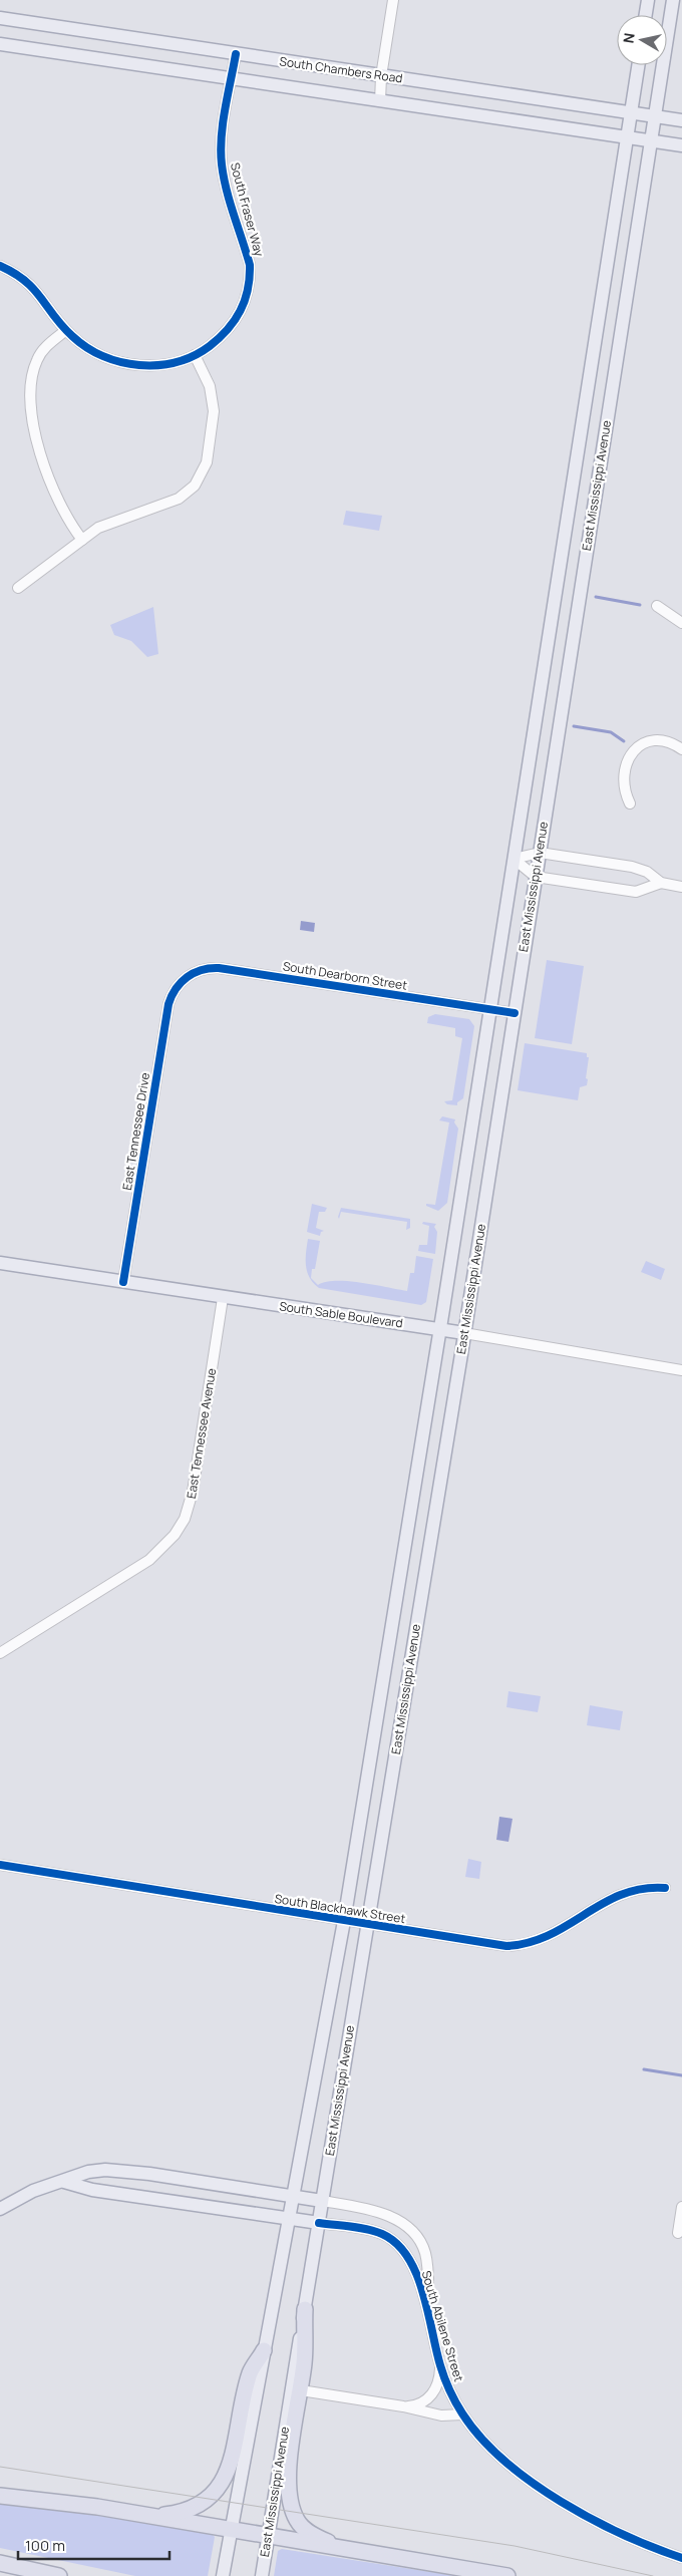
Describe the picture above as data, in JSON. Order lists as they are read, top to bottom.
{
  "streets": {
    "main road": [
      "South Chambers Road",
      "East Mississippi Avenue",
      "South Sable Boulevard",
      "South Abilene Street"
    ],
    "street": [
      "South Fraser Way",
      "South Dearborn Street",
      "East Tennessee Drive",
      "East Tennessee Avenue",
      "South Blackhawk Street"
    ]
  },
  "crossings": [
    ["South Chambers Road", "South Fraser Way"],
    ["South Chambers Road", "East Mississippi Avenue"],
    ["East Mississippi Avenue", "South Dearborn Street"],
    ["East Mississippi Avenue", "South Sable Boulevard"],
    ["East Mississippi Avenue", "South Blackhawk Street"],
    ["East Mississippi Avenue", "South Abilene Street"],
    ["South Dearborn Street", "East Tennessee Drive"],
    ["East Tennessee Drive", "South Sable Boulevard"],
    ["South Sable Boulevard", "East Tennessee Avenue"]
  ],
  "scale_bar": "100 m",
  "north": "left"
}
